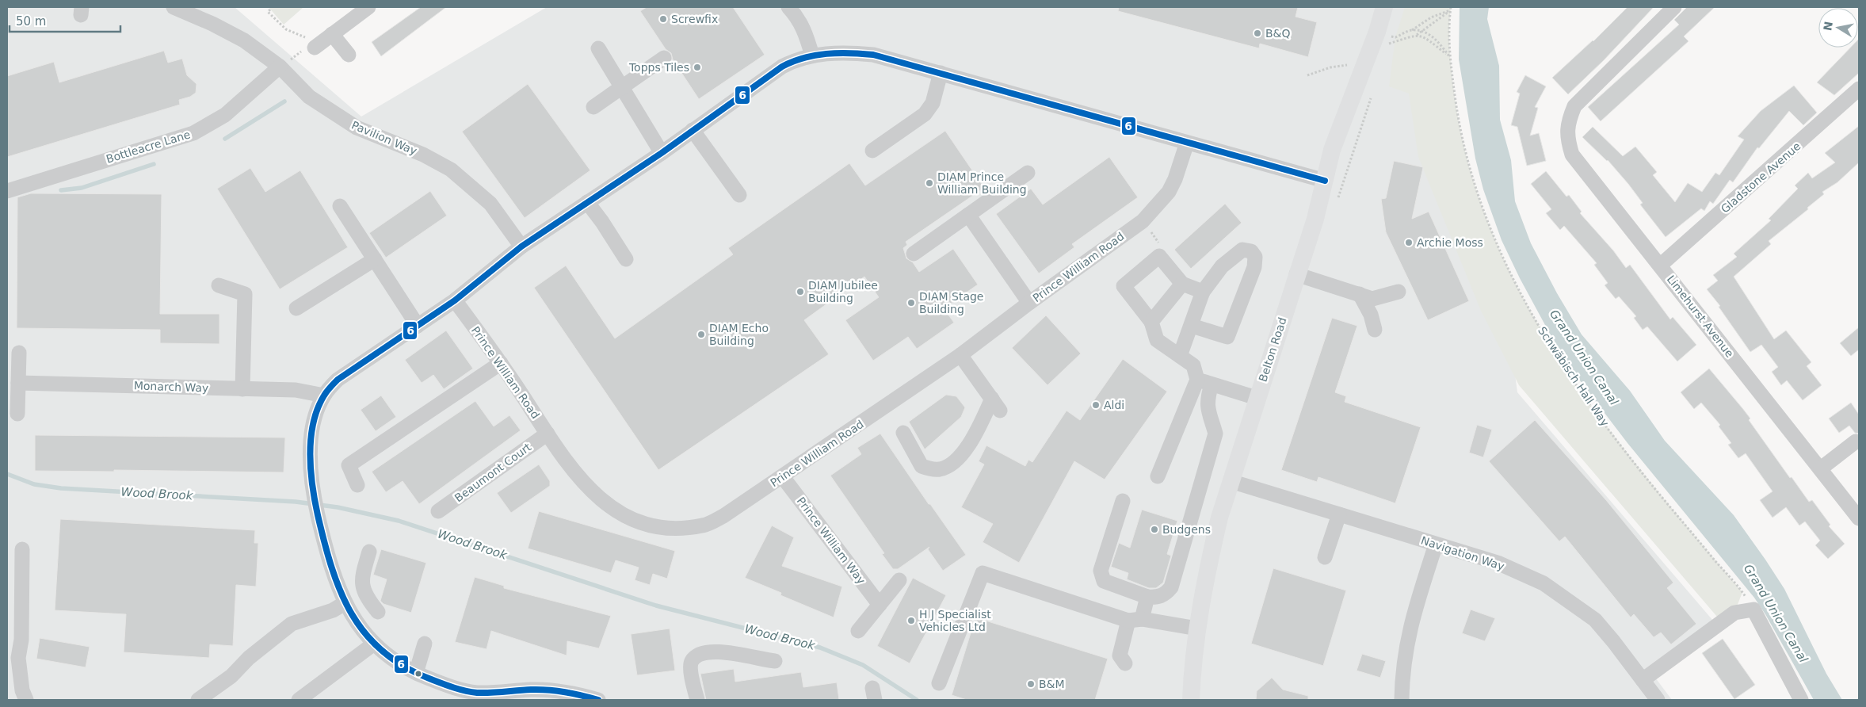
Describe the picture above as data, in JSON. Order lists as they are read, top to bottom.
{
  "streets": {
    "main road": ["Belton Road"],
    "street": [
      "Pavilion Way",
      "Bottleacre Lane",
      "Gladstone Avenue",
      "Prince William Road",
      "Limehurst Avenue",
      "Monarch Way",
      "Beaumont Court",
      "Prince William Way",
      "Navigation Way"
    ],
    "path": ["Schwäbisch Hall Way"]
  },
  "crossings": [
    ["Pavilion Way", "Bottleacre Lane"],
    ["Gladstone Avenue", "Limehurst Avenue"],
    ["Prince William Road", "Beaumont Court"],
    ["Prince William Road", "Prince William Way"],
    ["Belton Road", "Navigation Way"]
  ],
  "water": ["Grand Union Canal", "Wood Brook"],
  "places": [
    "Screwfix",
    "B&Q",
    "Topps Tiles",
    "DIAM Prince William Building",
    "Archie Moss",
    "DIAM Jubilee Building",
    "DIAM Stage Building",
    "DIAM Echo Building",
    "Aldi",
    "Budgens",
    "H J Specialist Vehicles Ltd",
    "B&M"
  ],
  "lines": ["transit line 6"],
  "scale_bar": "50 m",
  "north": "left"
}
